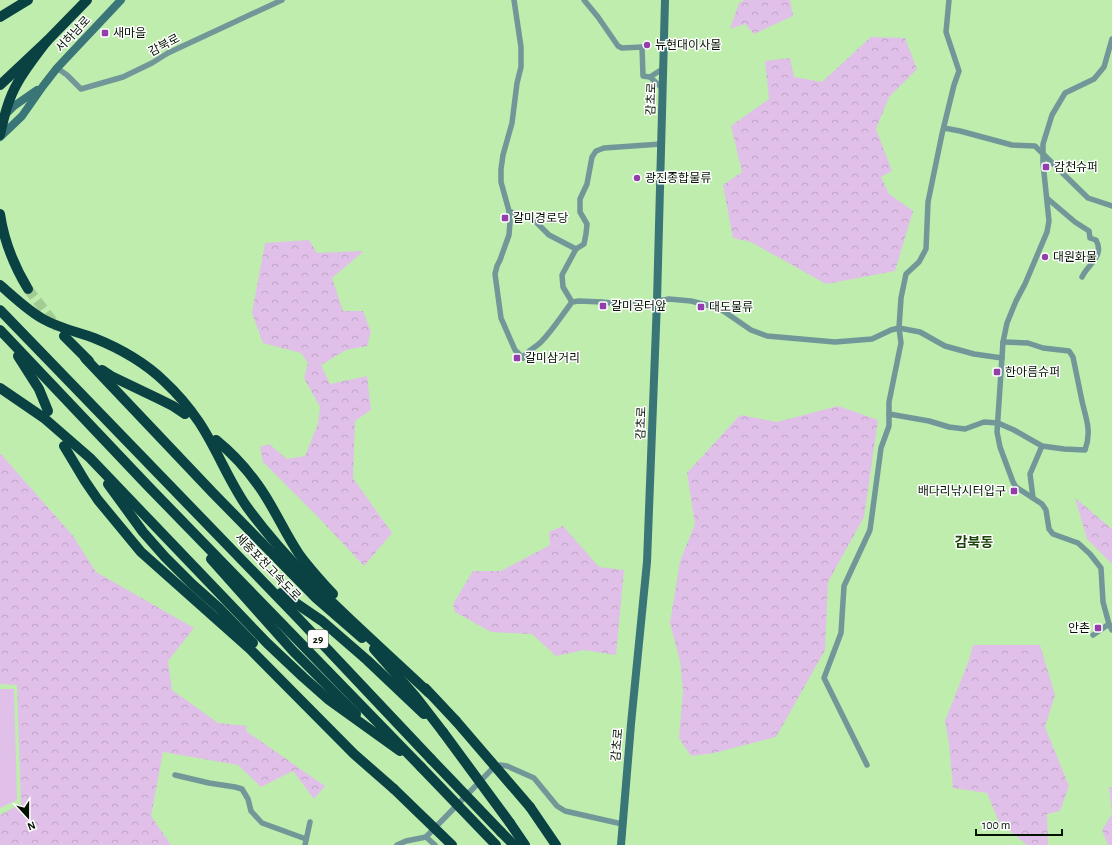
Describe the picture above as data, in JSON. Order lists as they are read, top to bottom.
{
  "streets": {
    "highway": ["세종포천고속도로", "29"],
    "main road": ["서하남로", "감초로"],
    "street": ["감북로"]
  },
  "crossings": [
    ["서하남로", "감북로"]
  ],
  "districts": ["감북동"],
  "places": {
    "transit": [
      "새마을",
      "감천슈퍼",
      "갈미경로당",
      "갈미공터앞",
      "대도물류",
      "갈미삼거리",
      "한아름슈퍼",
      "배다리낚시터입구",
      "안촌"
    ],
    "other": ["뉴현대이사몰", "광진종합물류", "대원화물"]
  },
  "scale_bar": "100 m",
  "north": "bottom"
}
